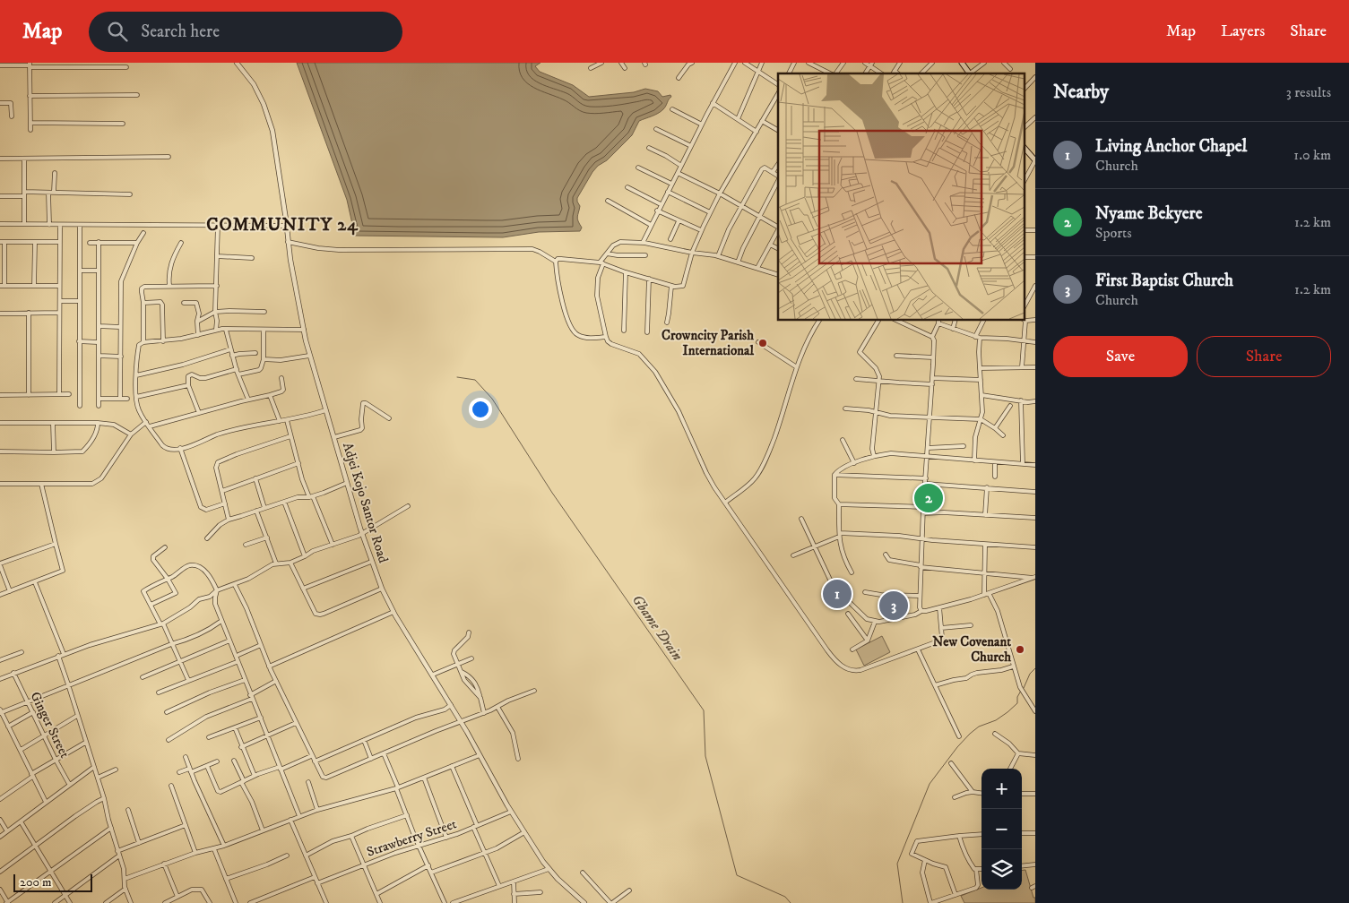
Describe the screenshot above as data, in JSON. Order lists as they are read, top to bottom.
{
  "streets": {
    "street": ["Adjei Kojo Santor Road", "Ginger Street", "Strawberry Street"]
  },
  "crossings": [
    ["Adjei Kojo Santor Road", "Strawberry Street"]
  ],
  "districts": ["COMMUNITY 24"],
  "water": ["Gbame Drain"],
  "places": ["Crowncity Parish International", "New Covenant Church"],
  "scale_bar": "200 m",
  "page": {
    "header": "Map",
    "search": "Search here",
    "nav": ["Map", "Layers", "Share"],
    "heading": ["Nearby", "3 results"],
    "list": [
      {
        "mark": "1",
        "name": "Living Anchor Chapel",
        "note": "Church",
        "value": "1.0 km"
      },
      {
        "mark": "2",
        "name": "Nyame Bekyere",
        "note": "Sports",
        "value": "1.2 km"
      },
      {
        "mark": "3",
        "name": "First Baptist Church",
        "note": "Church",
        "value": "1.2 km"
      }
    ],
    "buttons": ["Save", "Share"],
    "pins": ["2", "1", "3"],
    "map_buttons": ["+", "−"],
    "scale": "200 m"
  }
}
